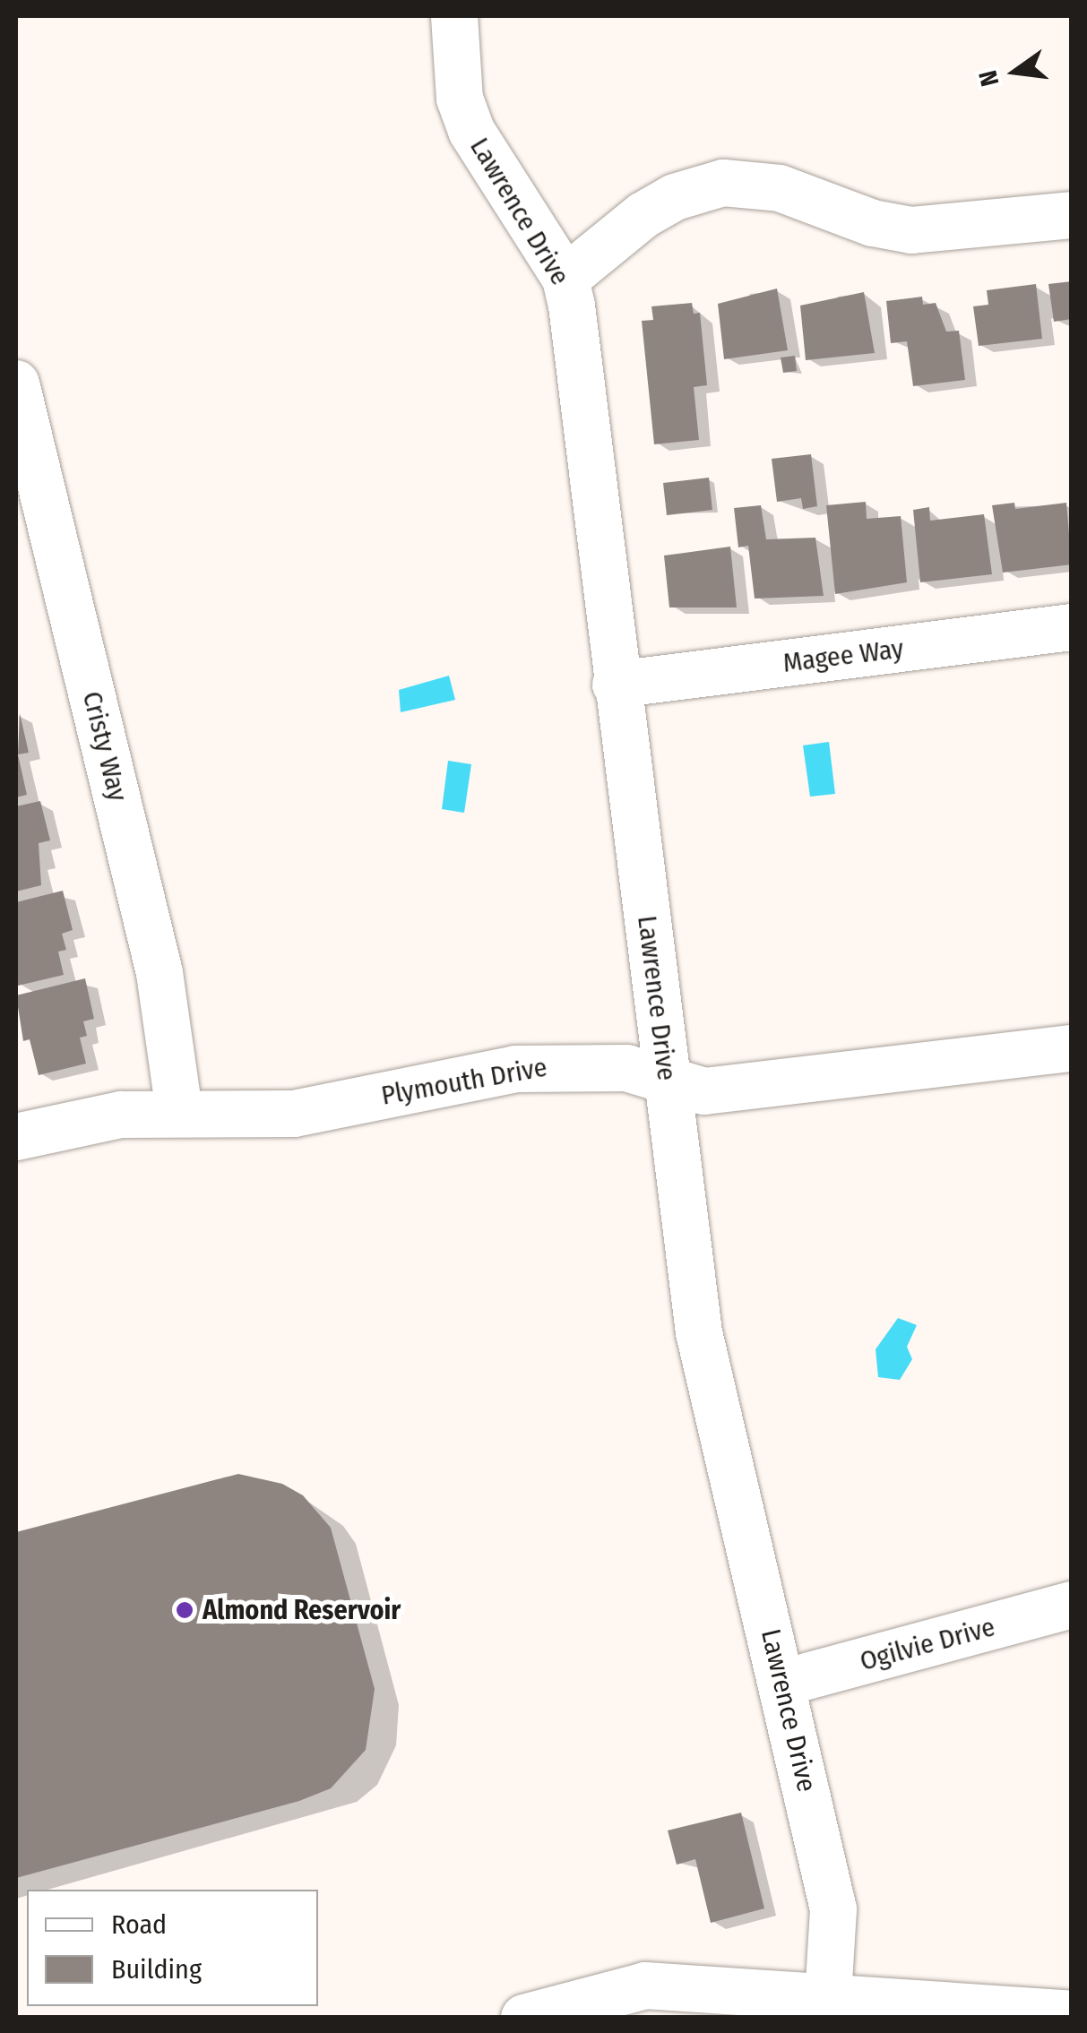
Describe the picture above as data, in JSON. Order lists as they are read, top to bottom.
{
  "streets": {
    "street": [
      "Lawrence Drive",
      "Magee Way",
      "Cristy Way",
      "Plymouth Drive",
      "Ogilvie Drive"
    ]
  },
  "crossings": [
    ["Lawrence Drive", "Magee Way"],
    ["Lawrence Drive", "Plymouth Drive"],
    ["Lawrence Drive", "Ogilvie Drive"],
    ["Cristy Way", "Plymouth Drive"]
  ],
  "places": ["Almond Reservoir"],
  "legend": ["Road", "Building"],
  "north": "left"
}
